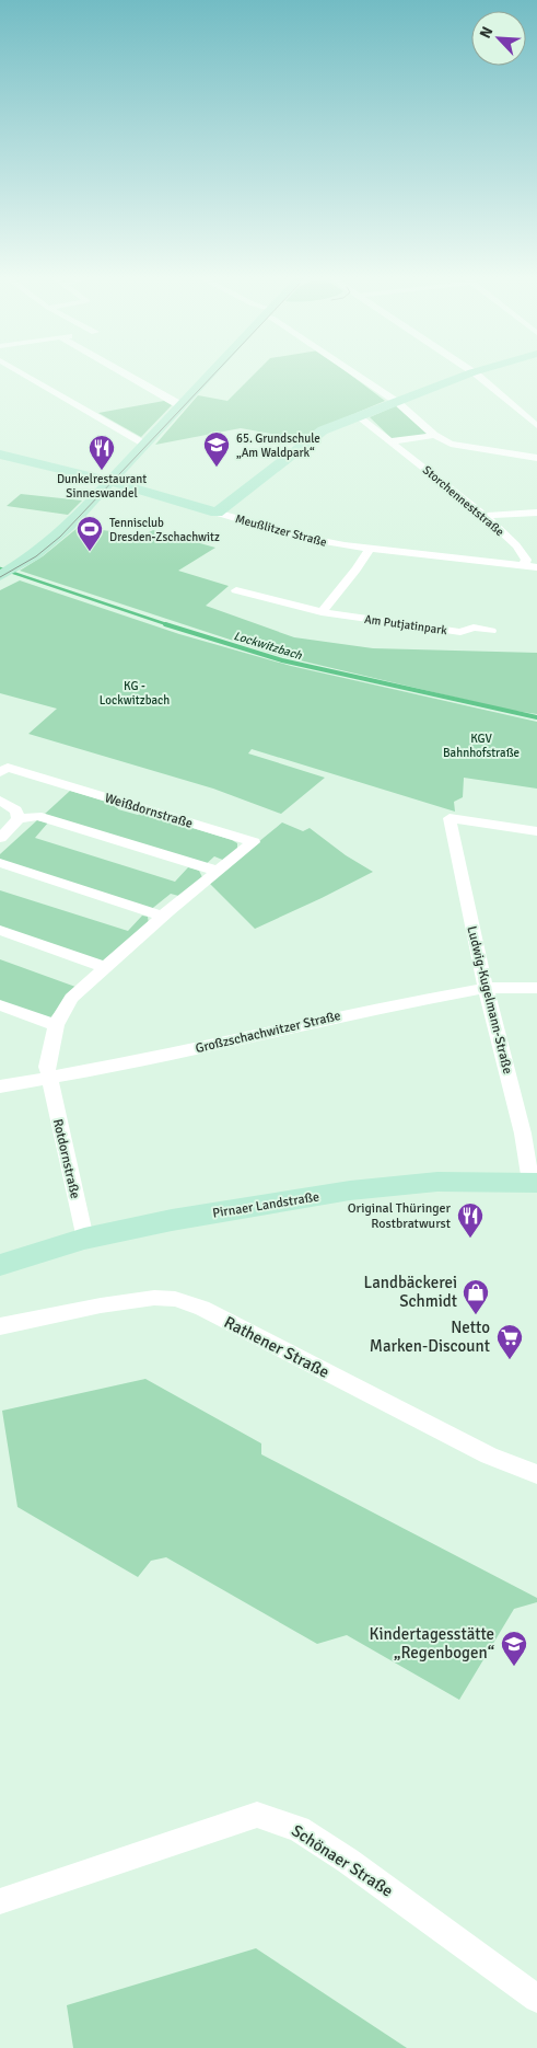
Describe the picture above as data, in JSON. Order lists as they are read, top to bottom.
{
  "streets": {
    "street": [
      "Storchenneststraße",
      "Meußlitzer Straße",
      "Am Putjatinpark",
      "Weißdornstraße",
      "Ludwig-Kugelmann-Straße",
      "Großzschachwitzer Straße",
      "Rotdornstraße",
      "Pirnaer Landstraße",
      "Rathener Straße",
      "Schönaer Straße"
    ]
  },
  "crossings": [
    ["Storchenneststraße", "Meußlitzer Straße"],
    ["Weißdornstraße", "Großzschachwitzer Straße"],
    ["Weißdornstraße", "Rotdornstraße"],
    ["Ludwig-Kugelmann-Straße", "Großzschachwitzer Straße"],
    ["Ludwig-Kugelmann-Straße", "Pirnaer Landstraße"],
    ["Großzschachwitzer Straße", "Rotdornstraße"],
    ["Rotdornstraße", "Pirnaer Landstraße"]
  ],
  "water": ["Lockwitzbach"],
  "parks": ["KG - Lockwitzbach", "KGV Bahnhofstraße"],
  "places": {
    "school or university": ["65. Grundschule „Am Waldpark“", "Kindertagesstätte „Regenbogen“"],
    "restaurant": ["Dunkelrestaurant Sinneswandel", "Original Thüringer Rostbratwurst"],
    "sports": ["Tennisclub Dresden-Zschachwitz"],
    "shop": ["Landbäckerei Schmidt"],
    "supermarket": ["Netto Marken-Discount"]
  },
  "north": "top left"
}
